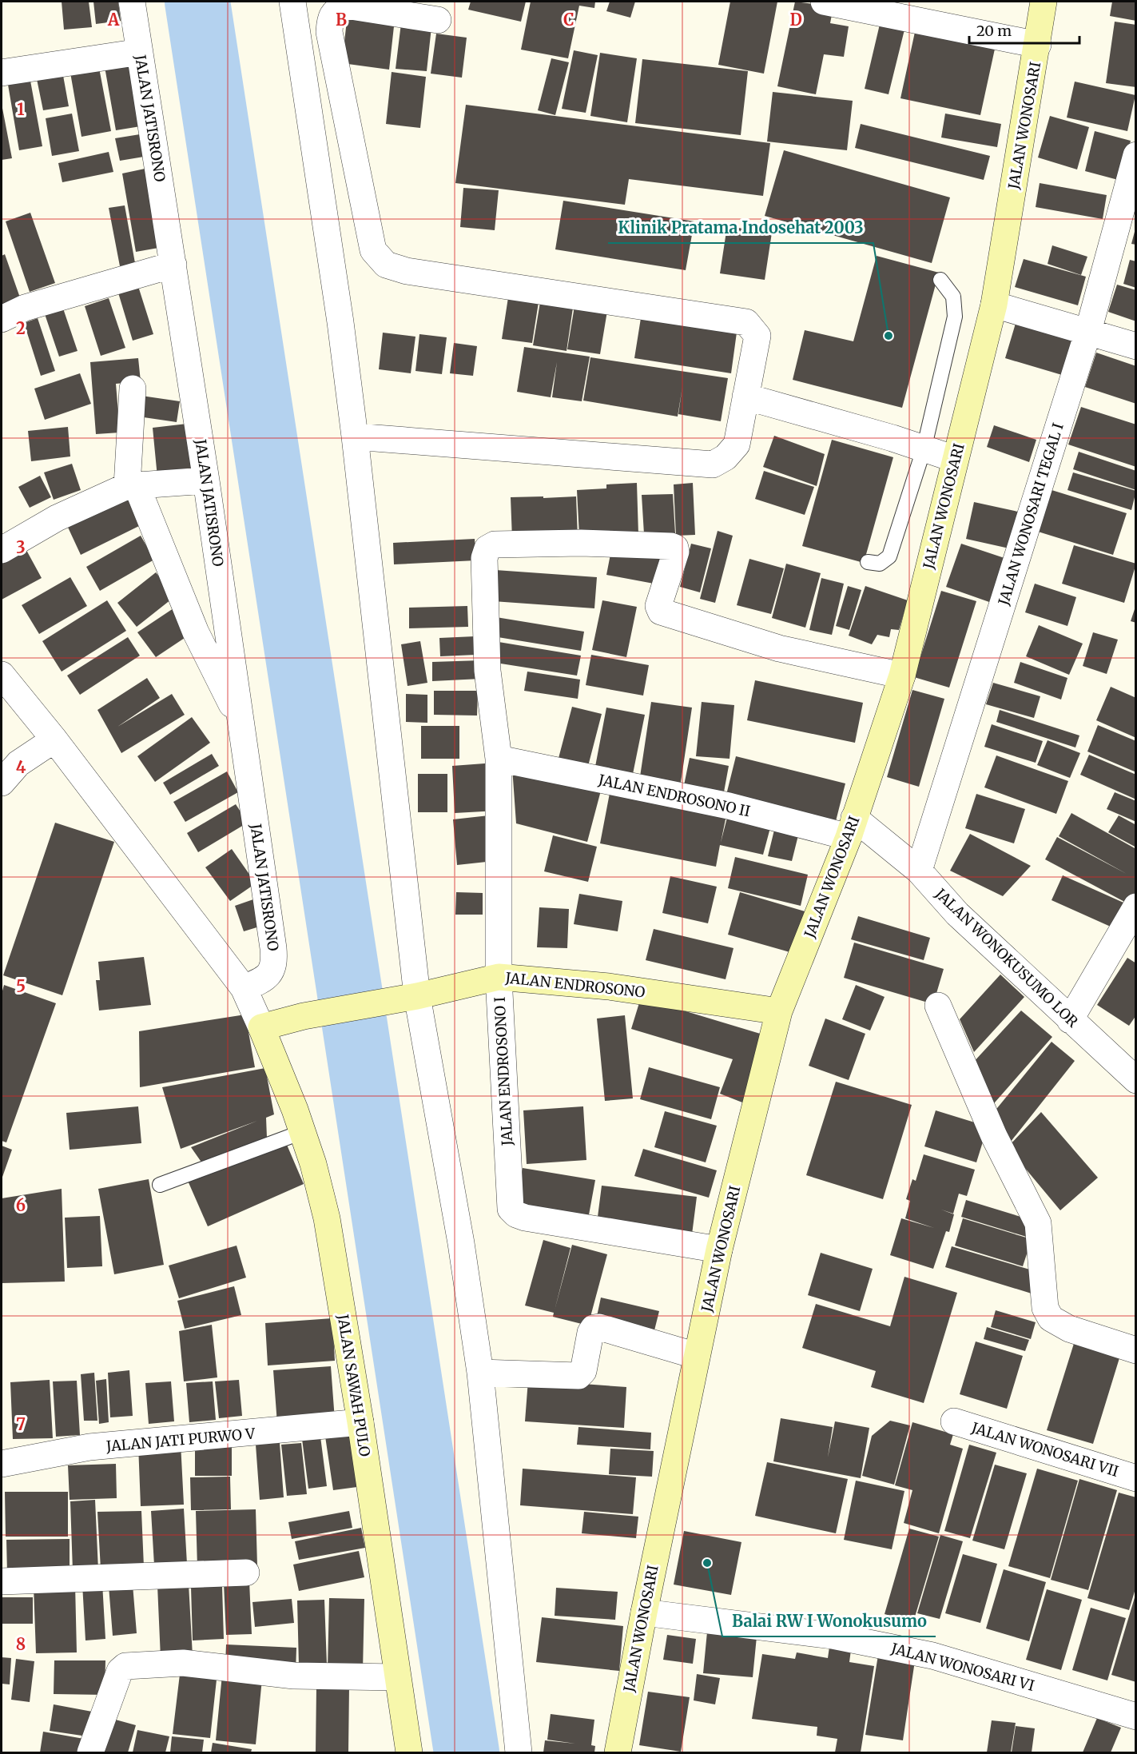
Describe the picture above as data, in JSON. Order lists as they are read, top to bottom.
{
  "streets": {
    "main road": ["JALAN WONOSARI", "JALAN ENDROSONO", "JALAN SAWAH PULO"],
    "street": [
      "JALAN JATISRONO",
      "JALAN WONOSARI TEGAL I",
      "JALAN ENDROSONO II",
      "JALAN WONOKUSUMO LOR",
      "JALAN ENDROSONO I",
      "JALAN JATI PURWO V",
      "JALAN WONOSARI VII",
      "JALAN WONOSARI VI"
    ]
  },
  "crossings": [
    ["JALAN WONOSARI", "JALAN ENDROSONO II"],
    ["JALAN WONOSARI", "JALAN WONOKUSUMO LOR"],
    ["JALAN WONOSARI", "JALAN ENDROSONO"],
    ["JALAN WONOSARI", "JALAN ENDROSONO I"],
    ["JALAN WONOSARI", "JALAN WONOSARI VI"],
    ["JALAN WONOSARI TEGAL I", "JALAN WONOKUSUMO LOR"],
    ["JALAN ENDROSONO II", "JALAN WONOKUSUMO LOR"],
    ["JALAN ENDROSONO II", "JALAN ENDROSONO I"],
    ["JALAN ENDROSONO", "JALAN ENDROSONO I"],
    ["JALAN ENDROSONO", "JALAN SAWAH PULO"],
    ["JALAN SAWAH PULO", "JALAN JATI PURWO V"]
  ],
  "places": ["Klinik Pratama Indosehat 2003", "Balai RW I Wonokusumo"],
  "scale_bar": "20 m",
  "grid": {
    "columns": [
      "A",
      "B",
      "C",
      "D"
    ],
    "rows": [
      "1",
      "2",
      "3",
      "4",
      "5",
      "6",
      "7",
      "8"
    ]
  }
}
